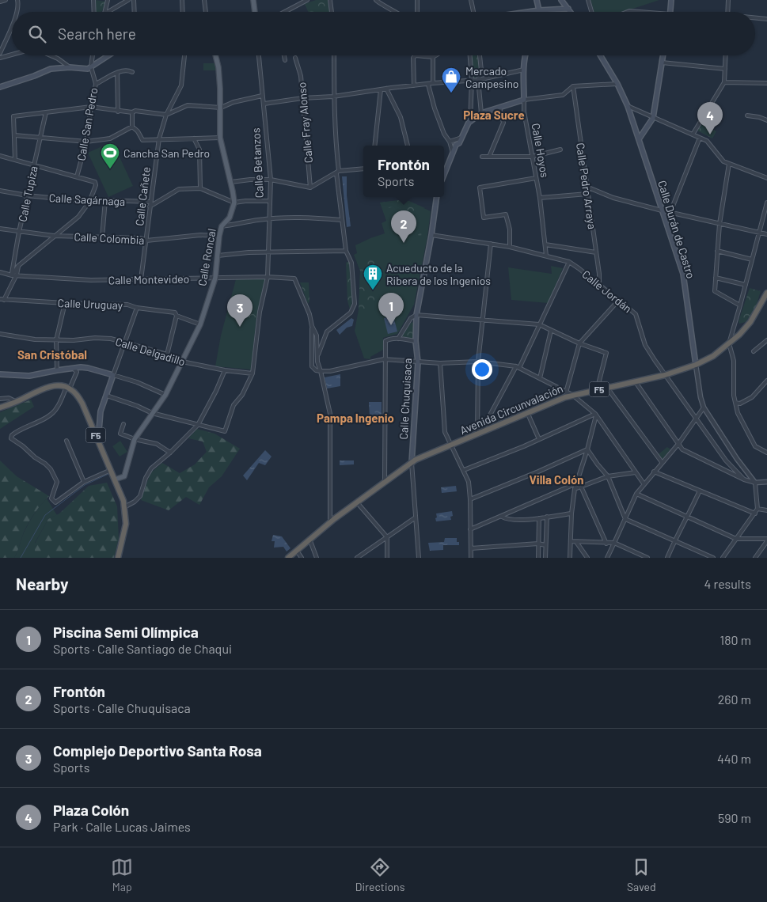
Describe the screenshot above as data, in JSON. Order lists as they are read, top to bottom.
{
  "streets": {
    "highway": ["F5", "Avenida Circunvalación"],
    "main road": [
      "Calle Hoyos",
      "Calle Durán de Castro",
      "Calle Roncal",
      "Calle Chuquisaca"
    ],
    "street": [
      "Calle Fray Alonso",
      "Calle San Pedro",
      "Calle Betanzos",
      "Calle Pedro Arraya",
      "Calle Tupiza",
      "Calle Cañete",
      "Calle Sagárnaga",
      "Calle Colombia",
      "Calle Montevideo",
      "Calle Jordán",
      "Calle Uruguay",
      "Calle Delgadillo"
    ]
  },
  "crossings": [
    ["Calle Hoyos", "Calle Jordán"],
    ["Calle Betanzos", "Calle Montevideo"],
    ["Calle Betanzos", "Calle Delgadillo"],
    ["Calle Pedro Arraya", "Calle Jordán"],
    ["Calle Tupiza", "Calle Sagárnaga"],
    ["Calle Tupiza", "Calle Colombia"],
    ["Calle Tupiza", "Calle Montevideo"],
    ["Calle Cañete", "Calle Sagárnaga"],
    ["Calle Cañete", "Calle Colombia"],
    ["Calle Cañete", "Calle Montevideo"],
    ["Calle Durán de Castro", "Avenida Circunvalación"],
    ["Calle Colombia", "Calle Roncal"],
    ["Calle Roncal", "Calle Montevideo"],
    ["Calle Roncal", "Calle Uruguay"],
    ["Calle Roncal", "Calle Delgadillo"],
    ["Calle Roncal", "F5"],
    ["Calle Montevideo", "Avenida Circunvalación"],
    ["Calle Jordán", "Calle Chuquisaca"],
    ["Calle Jordán", "Avenida Circunvalación"],
    ["Calle Chuquisaca", "Avenida Circunvalación"]
  ],
  "districts": [
    "Plaza Sucre",
    "San Cristóbal",
    "Pampa Ingenio",
    "Villa Colón"
  ],
  "places": {
    "shop": ["Mercado Campesino"],
    "sports": ["Cancha San Pedro"],
    "building": ["Acueducto de la Ribera de los Ingenios"]
  },
  "page": {
    "search": "Search here",
    "pins": [
      "4",
      "2",
      "1",
      "3"
    ],
    "popup": ["Frontón", "Sports"],
    "heading": ["Nearby", "4 results"],
    "list": [
      {
        "mark": "1",
        "name": "Piscina Semi Olímpica",
        "note": "Sports · Calle Santiago de Chaqui",
        "value": "180 m"
      },
      {
        "mark": "2",
        "name": "Frontón",
        "note": "Sports · Calle Chuquisaca",
        "value": "260 m"
      },
      {
        "mark": "3",
        "name": "Complejo Deportivo Santa Rosa",
        "note": "Sports",
        "value": "440 m"
      },
      {
        "mark": "4",
        "name": "Plaza Colón",
        "note": "Park · Calle Lucas Jaimes",
        "value": "590 m"
      }
    ],
    "nav": ["Map", "Directions", "Saved"]
  }
}
